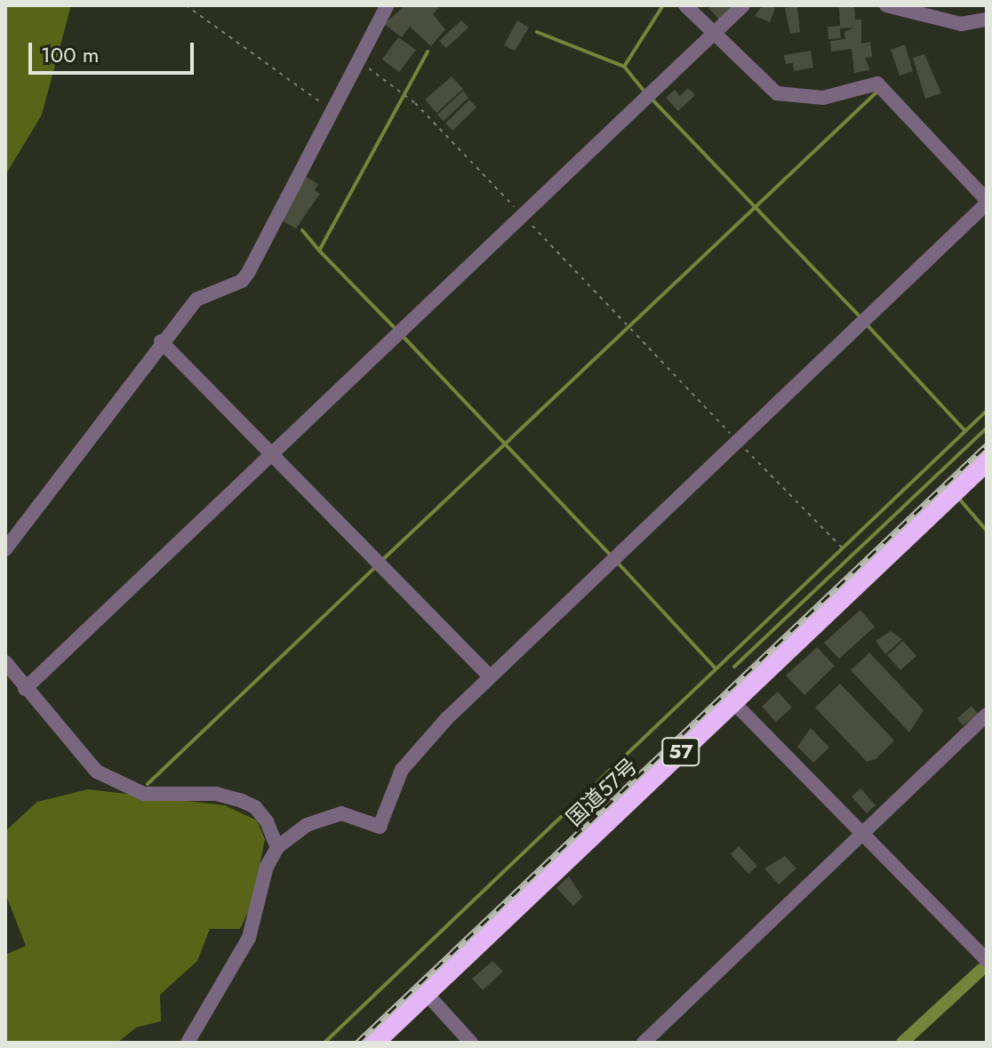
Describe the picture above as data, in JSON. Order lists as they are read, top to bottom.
{
  "streets": {
    "highway": ["57", "国道57号"]
  },
  "scale_bar": "100 m"
}
